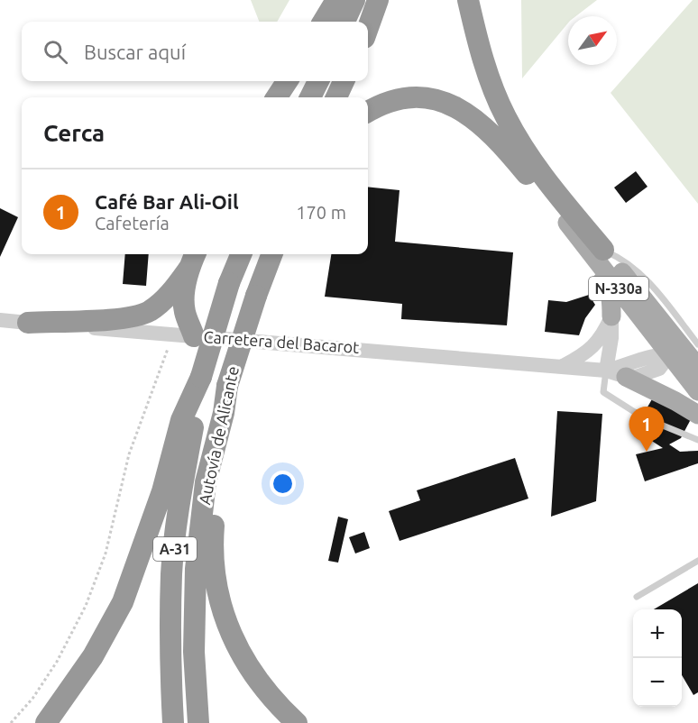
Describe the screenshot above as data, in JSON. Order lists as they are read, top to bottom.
{
  "streets": {
    "highway": ["Autovía de Alicante", "A-31"],
    "main road": ["N-330a"],
    "street": ["Carretera del Bacarot"]
  },
  "crossings": [
    ["N-330a", "Carretera del Bacarot"]
  ],
  "north": "top right",
  "page": {
    "search": "Buscar aquí",
    "heading": "Cerca",
    "list": [
      {
        "mark": "1",
        "name": "Café Bar Ali-Oil",
        "note": "Cafetería",
        "value": "170 m"
      }
    ],
    "pins": "1",
    "map_buttons": ["+", "−"]
  }
}
